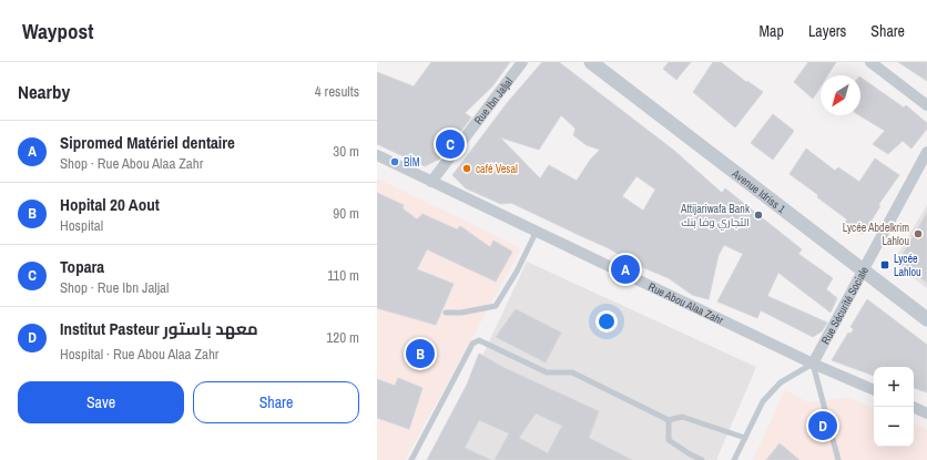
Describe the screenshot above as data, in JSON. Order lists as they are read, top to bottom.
{
  "streets": {
    "street": [
      "Rue Ibn Jaljal",
      "Avenue Idriss 1",
      "Rue Abou Alaa Zahr",
      "Rue Sécurité Sociale"
    ]
  },
  "crossings": [
    ["Rue Ibn Jaljal", "Rue Abou Alaa Zahr"],
    ["Avenue Idriss 1", "Rue Sécurité Sociale"],
    ["Rue Abou Alaa Zahr", "Rue Sécurité Sociale"]
  ],
  "places": {
    "other": [
      "BİM",
      "café Vesal",
      "Attijariwafa Bank التجاري وفا بنك",
      "Lycée Abdelkrim Lahlou"
    ],
    "transit": ["Lycée Lahlou"]
  },
  "north": "bottom left",
  "page": {
    "header": "Waypost",
    "nav": ["Map", "Layers", "Share"],
    "heading": ["Nearby", "4 results"],
    "list": [
      {
        "mark": "A",
        "name": "Sipromed Matériel dentaire",
        "note": "Shop · Rue Abou Alaa Zahr",
        "value": "30 m"
      },
      {
        "mark": "B",
        "name": "Hopital 20 Aout",
        "note": "Hospital",
        "value": "90 m"
      },
      {
        "mark": "C",
        "name": "Topara",
        "note": "Shop · Rue Ibn Jaljal",
        "value": "110 m"
      },
      {
        "mark": "D",
        "name": "Institut Pasteur معهد باستور",
        "note": "Hospital · Rue Abou Alaa Zahr",
        "value": "120 m"
      }
    ],
    "pins": [
      "C",
      "A",
      "B",
      "D"
    ],
    "map_buttons": ["+", "−"],
    "buttons": ["Save", "Share"]
  }
}
